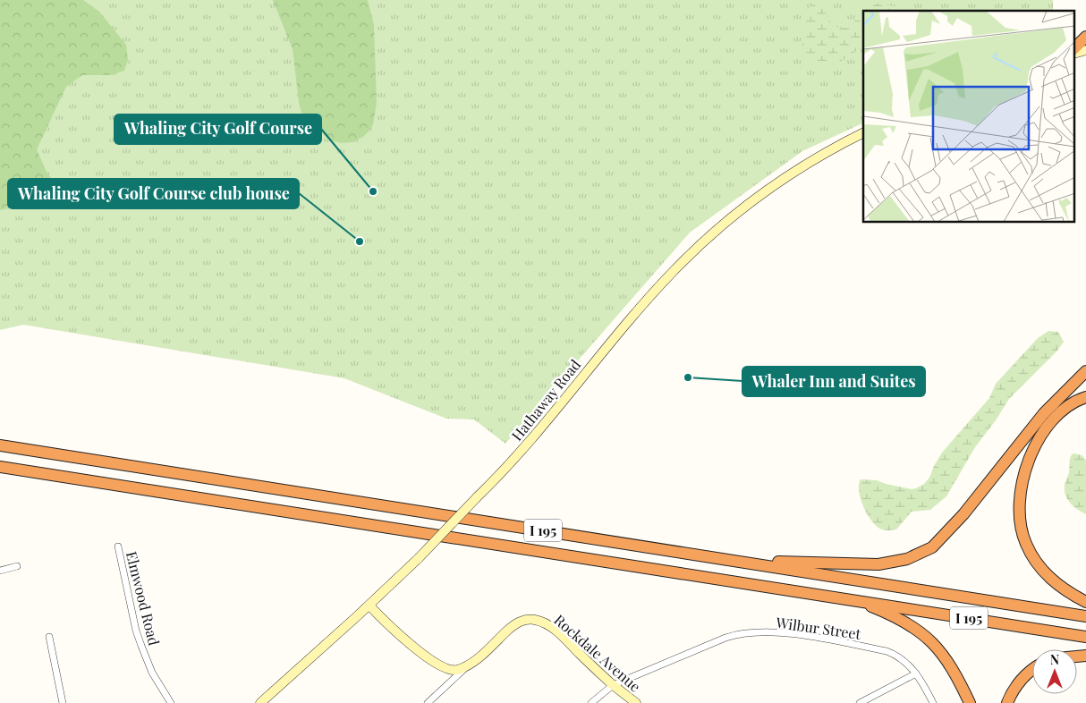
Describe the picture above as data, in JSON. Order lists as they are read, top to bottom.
{
  "streets": {
    "highway": ["I 195"],
    "main road": ["Hathaway Road", "Rockdale Avenue"],
    "street": ["Elmwood Road", "Wilbur Street"]
  },
  "crossings": [
    ["Hathaway Road", "Rockdale Avenue"],
    ["Wilbur Street", "Rockdale Avenue"]
  ],
  "places": ["Whaling City Golf Course", "Whaling City Golf Course club house", "Whaler Inn and Suites"],
  "north": "top"
}
